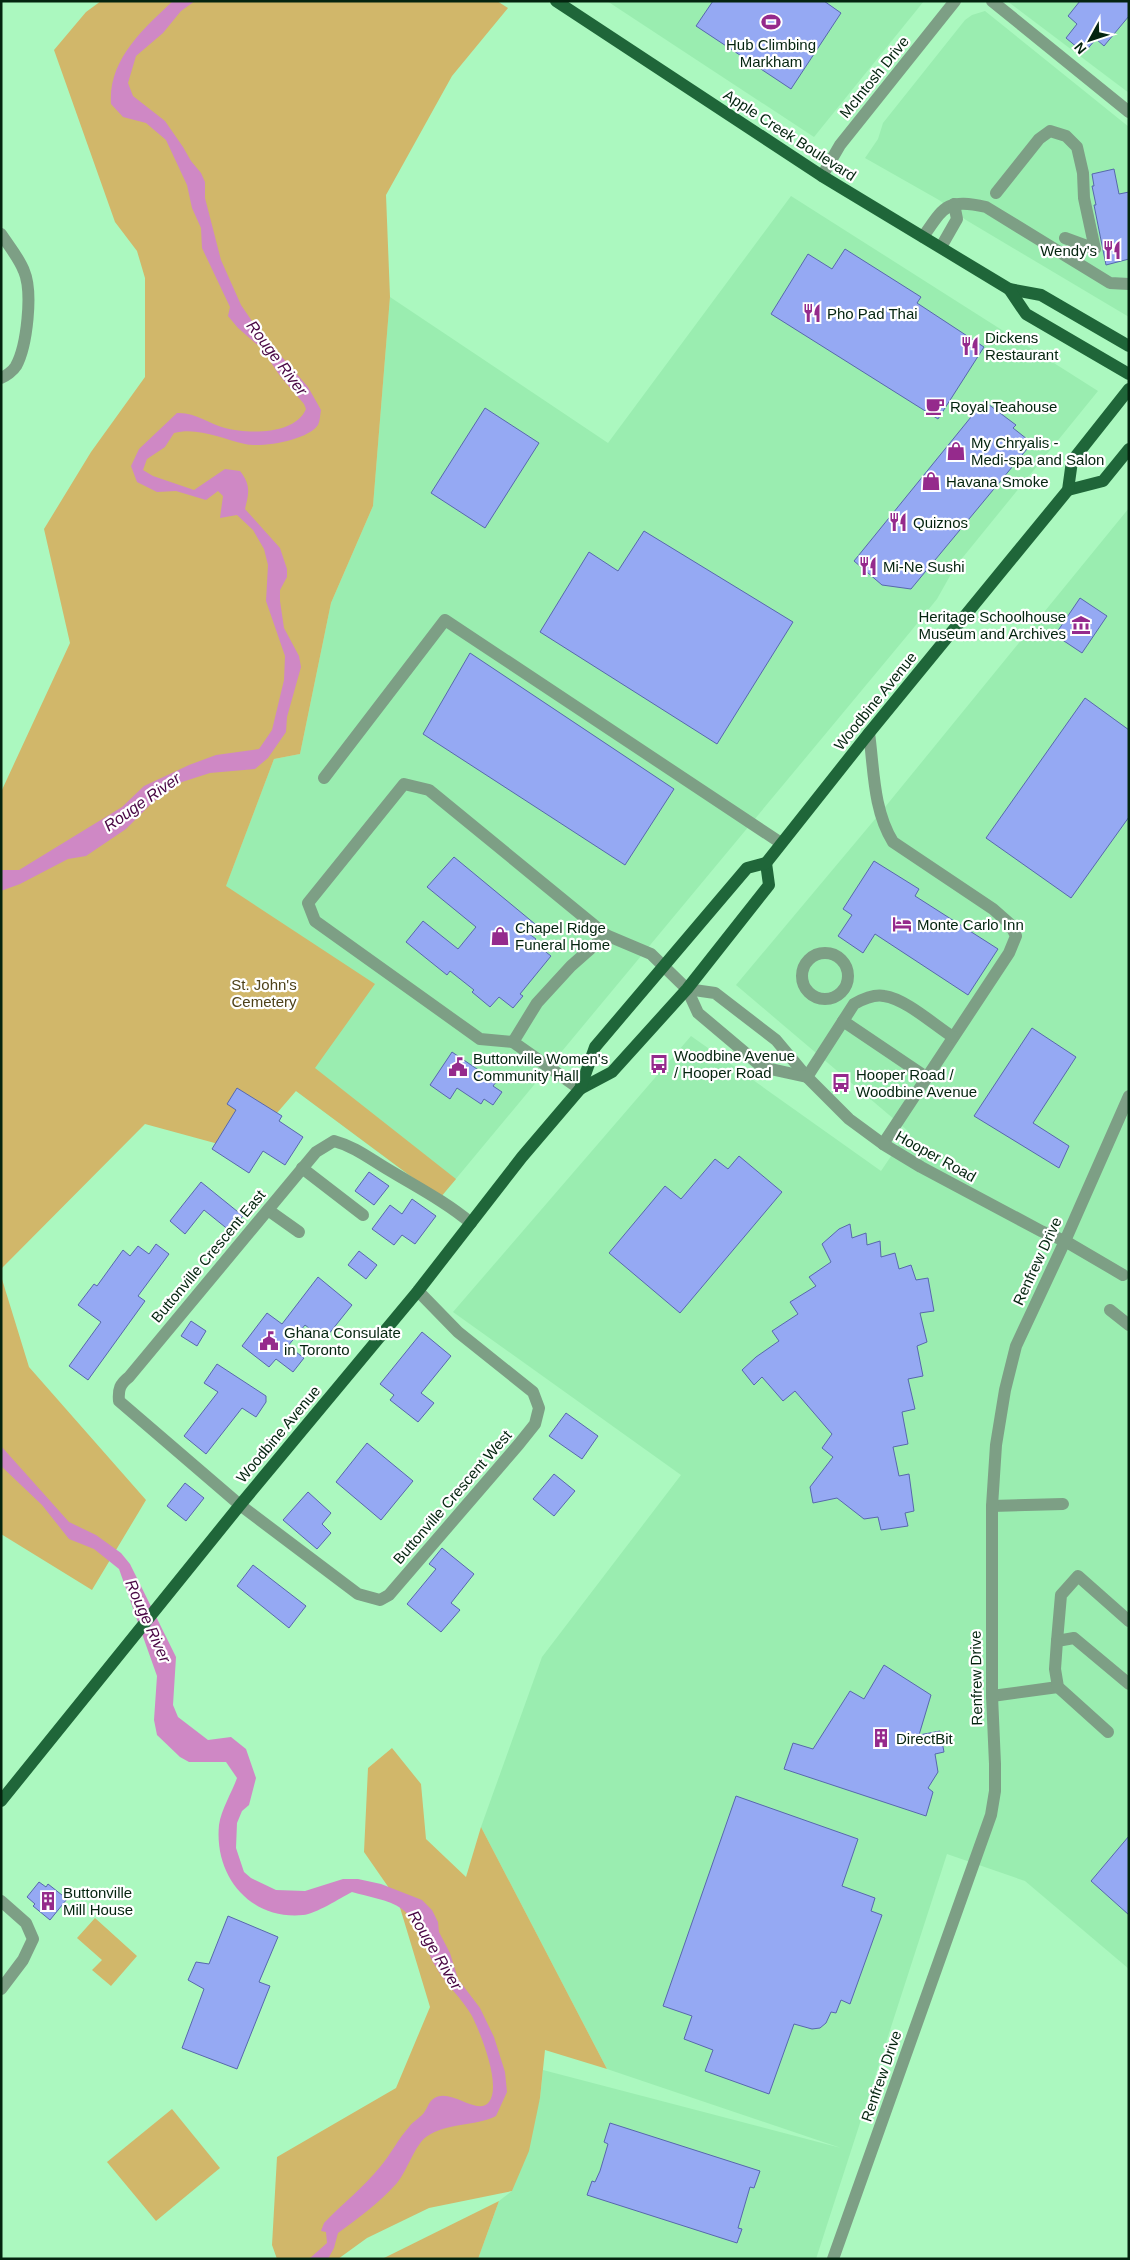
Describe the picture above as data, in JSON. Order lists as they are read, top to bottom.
{
  "streets": {
    "main road": ["Apple Creek Boulevard", "Woodbine Avenue"],
    "street": [
      "McIntosh Drive",
      "Hooper Road",
      "Buttonville Crescent East",
      "Renfrew Drive",
      "Buttonville Crescent West"
    ]
  },
  "crossings": [
    ["McIntosh Drive", "Apple Creek Boulevard"],
    ["Woodbine Avenue", "Hooper Road"],
    ["Woodbine Avenue", "Buttonville Crescent East"],
    ["Woodbine Avenue", "Buttonville Crescent West"],
    ["Hooper Road", "Renfrew Drive"],
    ["Buttonville Crescent East", "Buttonville Crescent West"]
  ],
  "water": ["Rouge River"],
  "parks": ["St. John's Cemetery"],
  "places": {
    "sports": ["Hub Climbing Markham"],
    "restaurant": [
      "Wendy's",
      "Pho Pad Thai",
      "Dickens Restaurant",
      "Quiznos",
      "Mi-Ne Sushi"
    ],
    "cafe": ["Royal Teahouse"],
    "shop": ["My Chryalis - Medi-spa and Salon", "Havana Smoke", "Chapel Ridge Funeral Home"],
    "museum": ["Heritage Schoolhouse Museum and Archives"],
    "hotel": ["Monte Carlo Inn"],
    "bus stop": ["Woodbine Avenue / Hooper Road", "Hooper Road / Woodbine Avenue"],
    "public building": ["Buttonville Women's Community Hall", "Ghana Consulate in Toronto"],
    "building": ["DirectBit", "Buttonville Mill House"]
  },
  "north": "bottom left"
}
